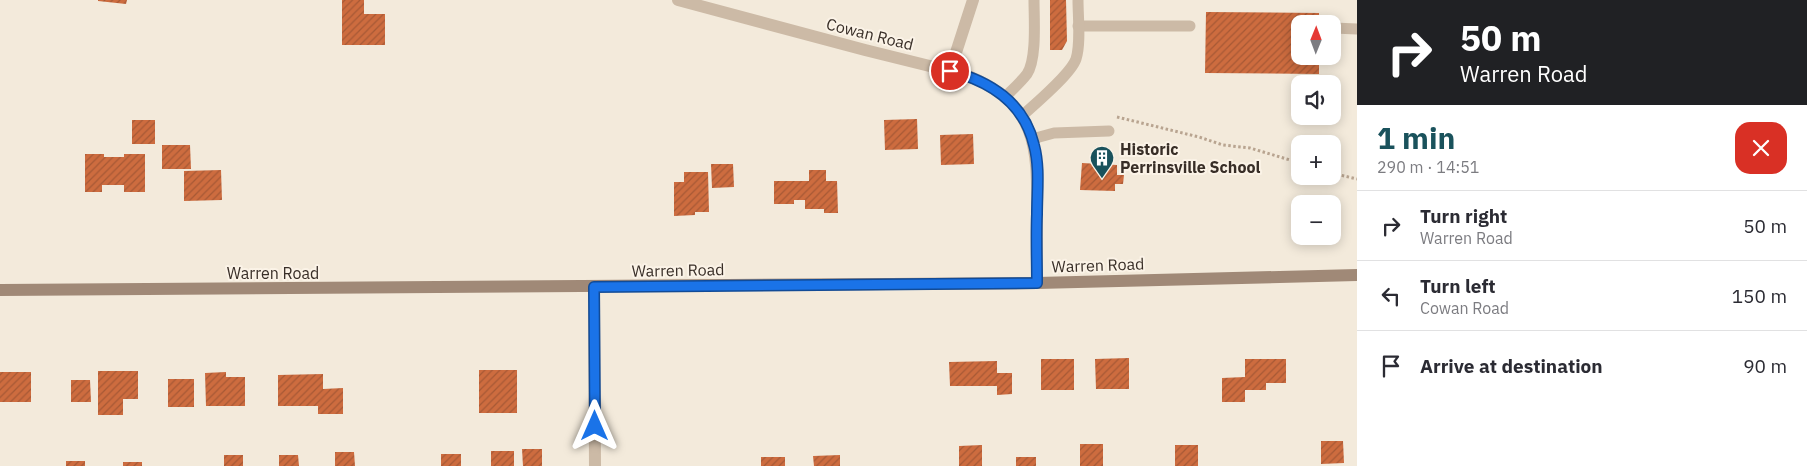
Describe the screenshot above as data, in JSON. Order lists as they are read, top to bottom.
{
  "streets": {
    "main road": ["Warren Road"],
    "street": ["Cowan Road"]
  },
  "crossings": [
    ["Cowan Road", "Warren Road"]
  ],
  "places": {
    "building": ["Historic Perrinsville School"]
  },
  "north": "top",
  "page": {
    "turn": ["50 m", "Warren Road"],
    "map_buttons": ["+", "−"],
    "heading": ["1 min", "290 m · 14:51"],
    "list": [
      {
        "name": "Turn right",
        "note": "Warren Road",
        "value": "50 m"
      },
      {
        "name": "Turn left",
        "note": "Cowan Road",
        "value": "150 m"
      },
      {
        "name": "Arrive at destination",
        "value": "90 m"
      }
    ]
  }
}
